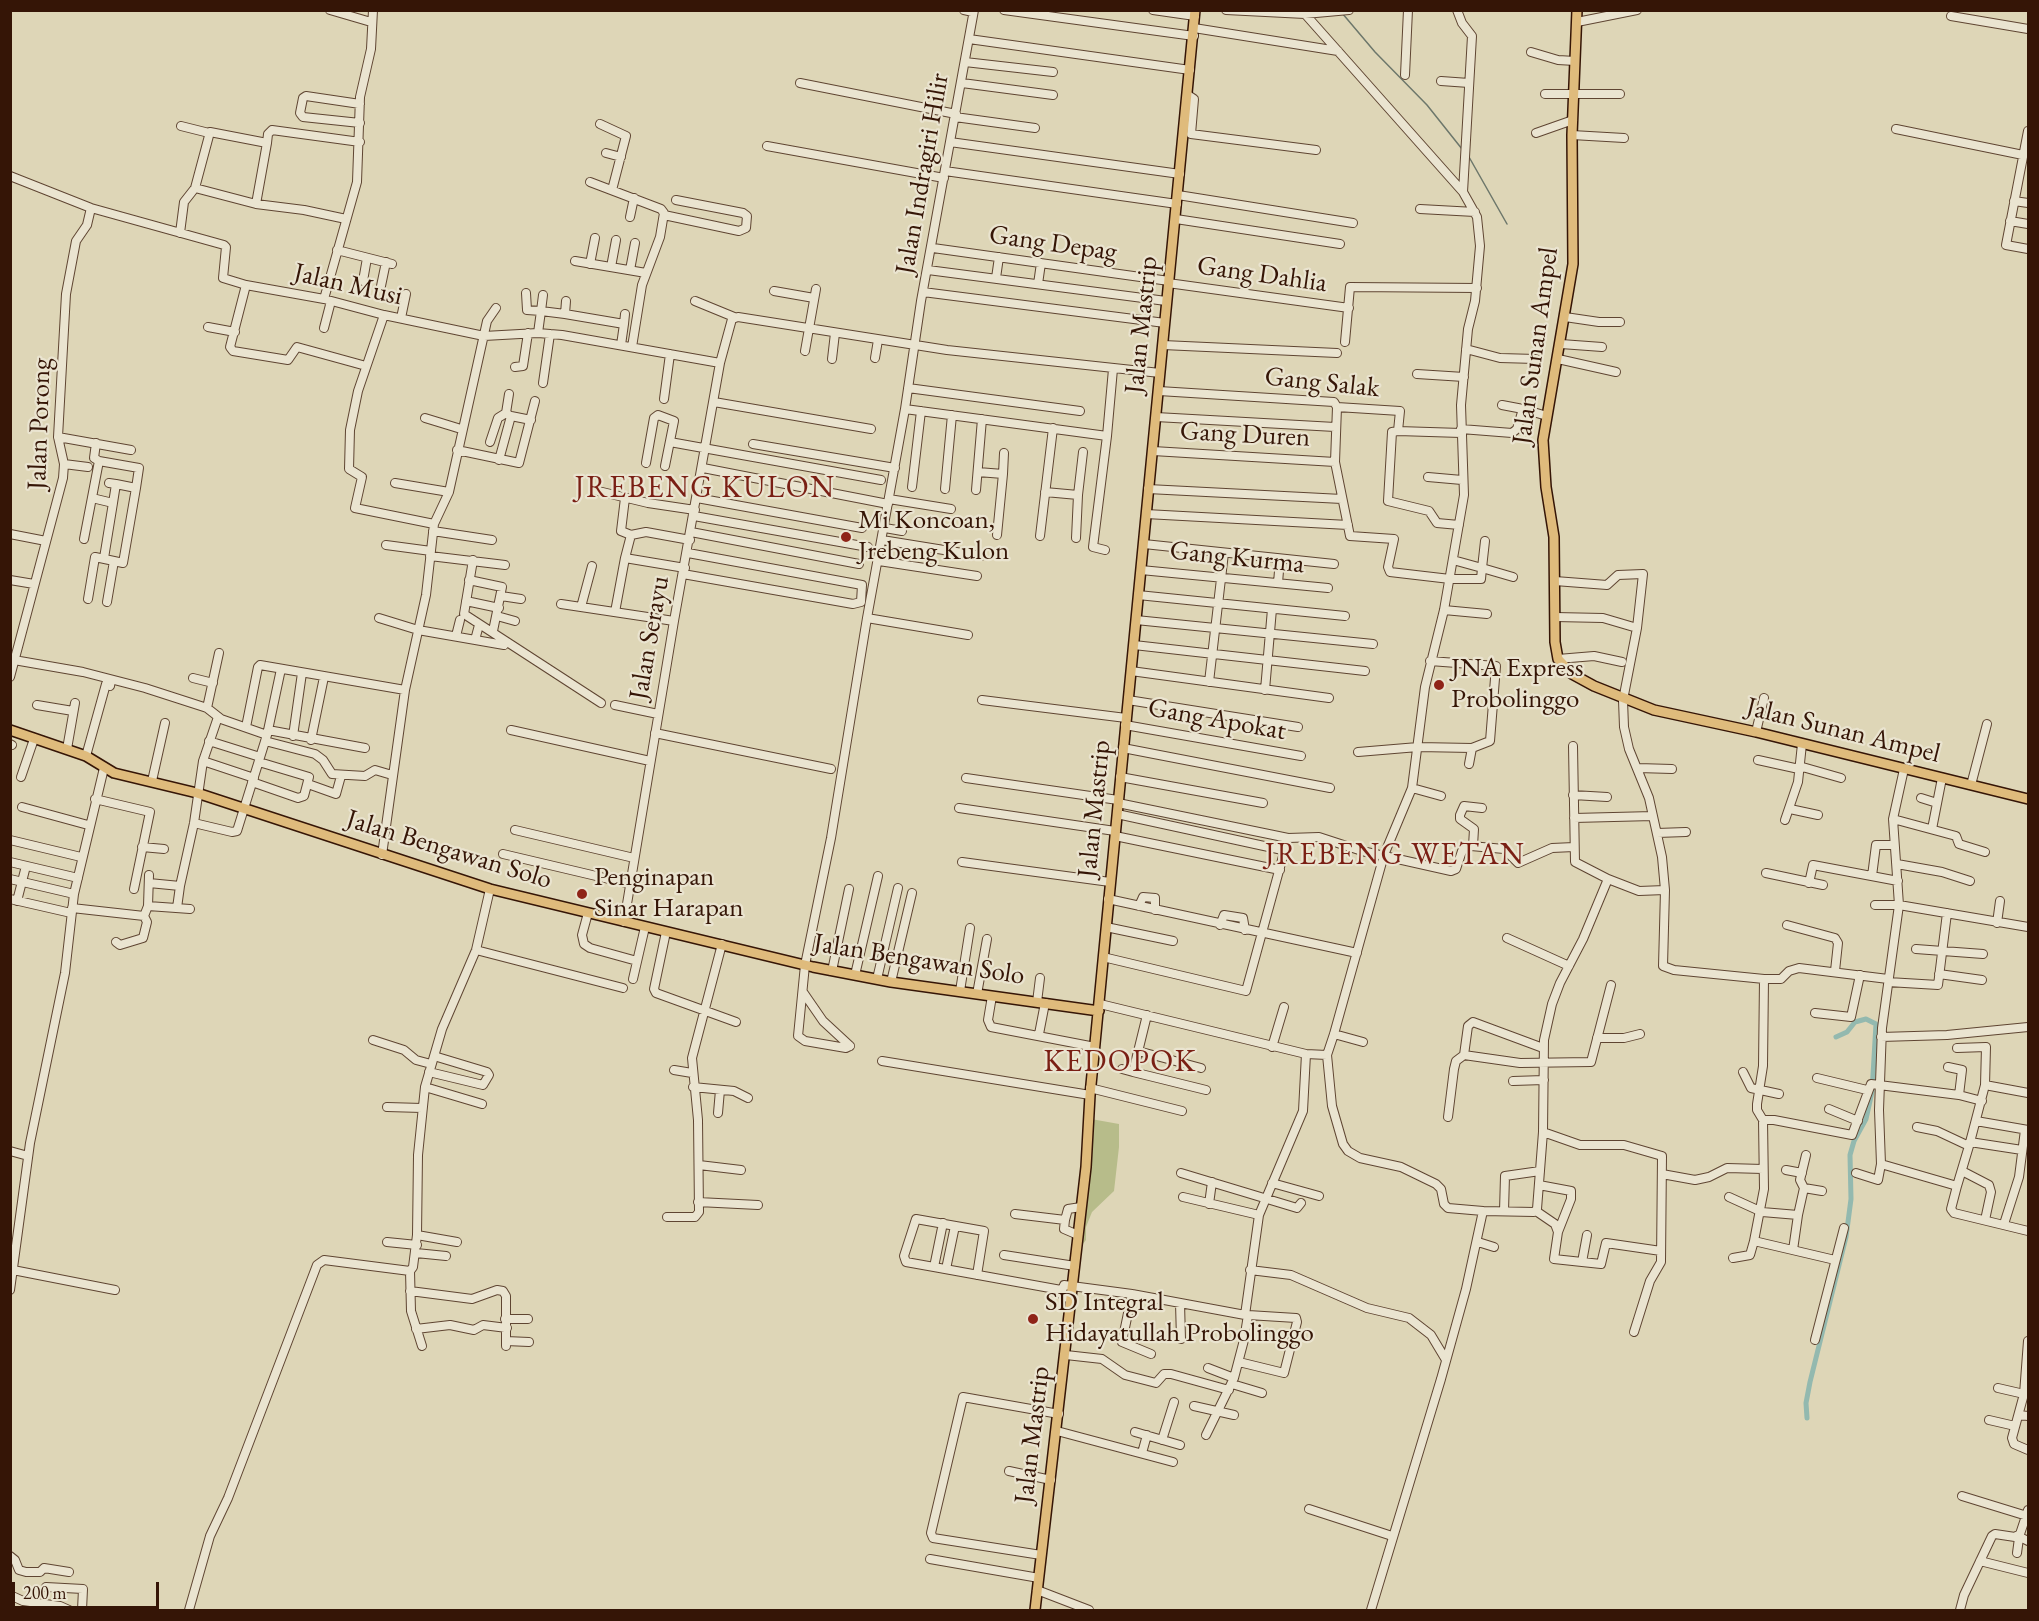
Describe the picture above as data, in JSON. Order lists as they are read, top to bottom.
{
  "streets": {
    "main road": ["Jalan Mastrip", "Jalan Sunan Ampel", "Jalan Bengawan Solo"],
    "street": [
      "Jalan Indragiri Hilir",
      "Gang Depag",
      "Gang Dahlia",
      "Jalan Musi",
      "Gang Salak",
      "Jalan Porong",
      "Gang Duren",
      "Gang Kurma",
      "Jalan Serayu",
      "Gang Apokat"
    ]
  },
  "crossings": [
    ["Jalan Indragiri Hilir", "Gang Depag"],
    ["Jalan Indragiri Hilir", "Jalan Bengawan Solo"],
    ["Gang Depag", "Gang Dahlia"],
    ["Gang Depag", "Jalan Mastrip"],
    ["Gang Dahlia", "Jalan Mastrip"],
    ["Jalan Musi", "Jalan Porong"],
    ["Jalan Musi", "Jalan Serayu"],
    ["Jalan Mastrip", "Gang Salak"],
    ["Jalan Mastrip", "Gang Duren"],
    ["Jalan Mastrip", "Gang Kurma"],
    ["Jalan Mastrip", "Gang Apokat"],
    ["Jalan Mastrip", "Jalan Bengawan Solo"],
    ["Jalan Sunan Ampel", "Gang Salak"],
    ["Jalan Serayu", "Jalan Bengawan Solo"]
  ],
  "districts": ["JREBENG KULON", "JREBENG WETAN", "KEDOPOK"],
  "places": [
    "Mi Koncoan, Jrebeng Kulon",
    "JNA Express Probolinggo",
    "Penginapan Sinar Harapan",
    "SD Integral Hidayatullah Probolinggo"
  ],
  "scale_bar": "200 m"
}
